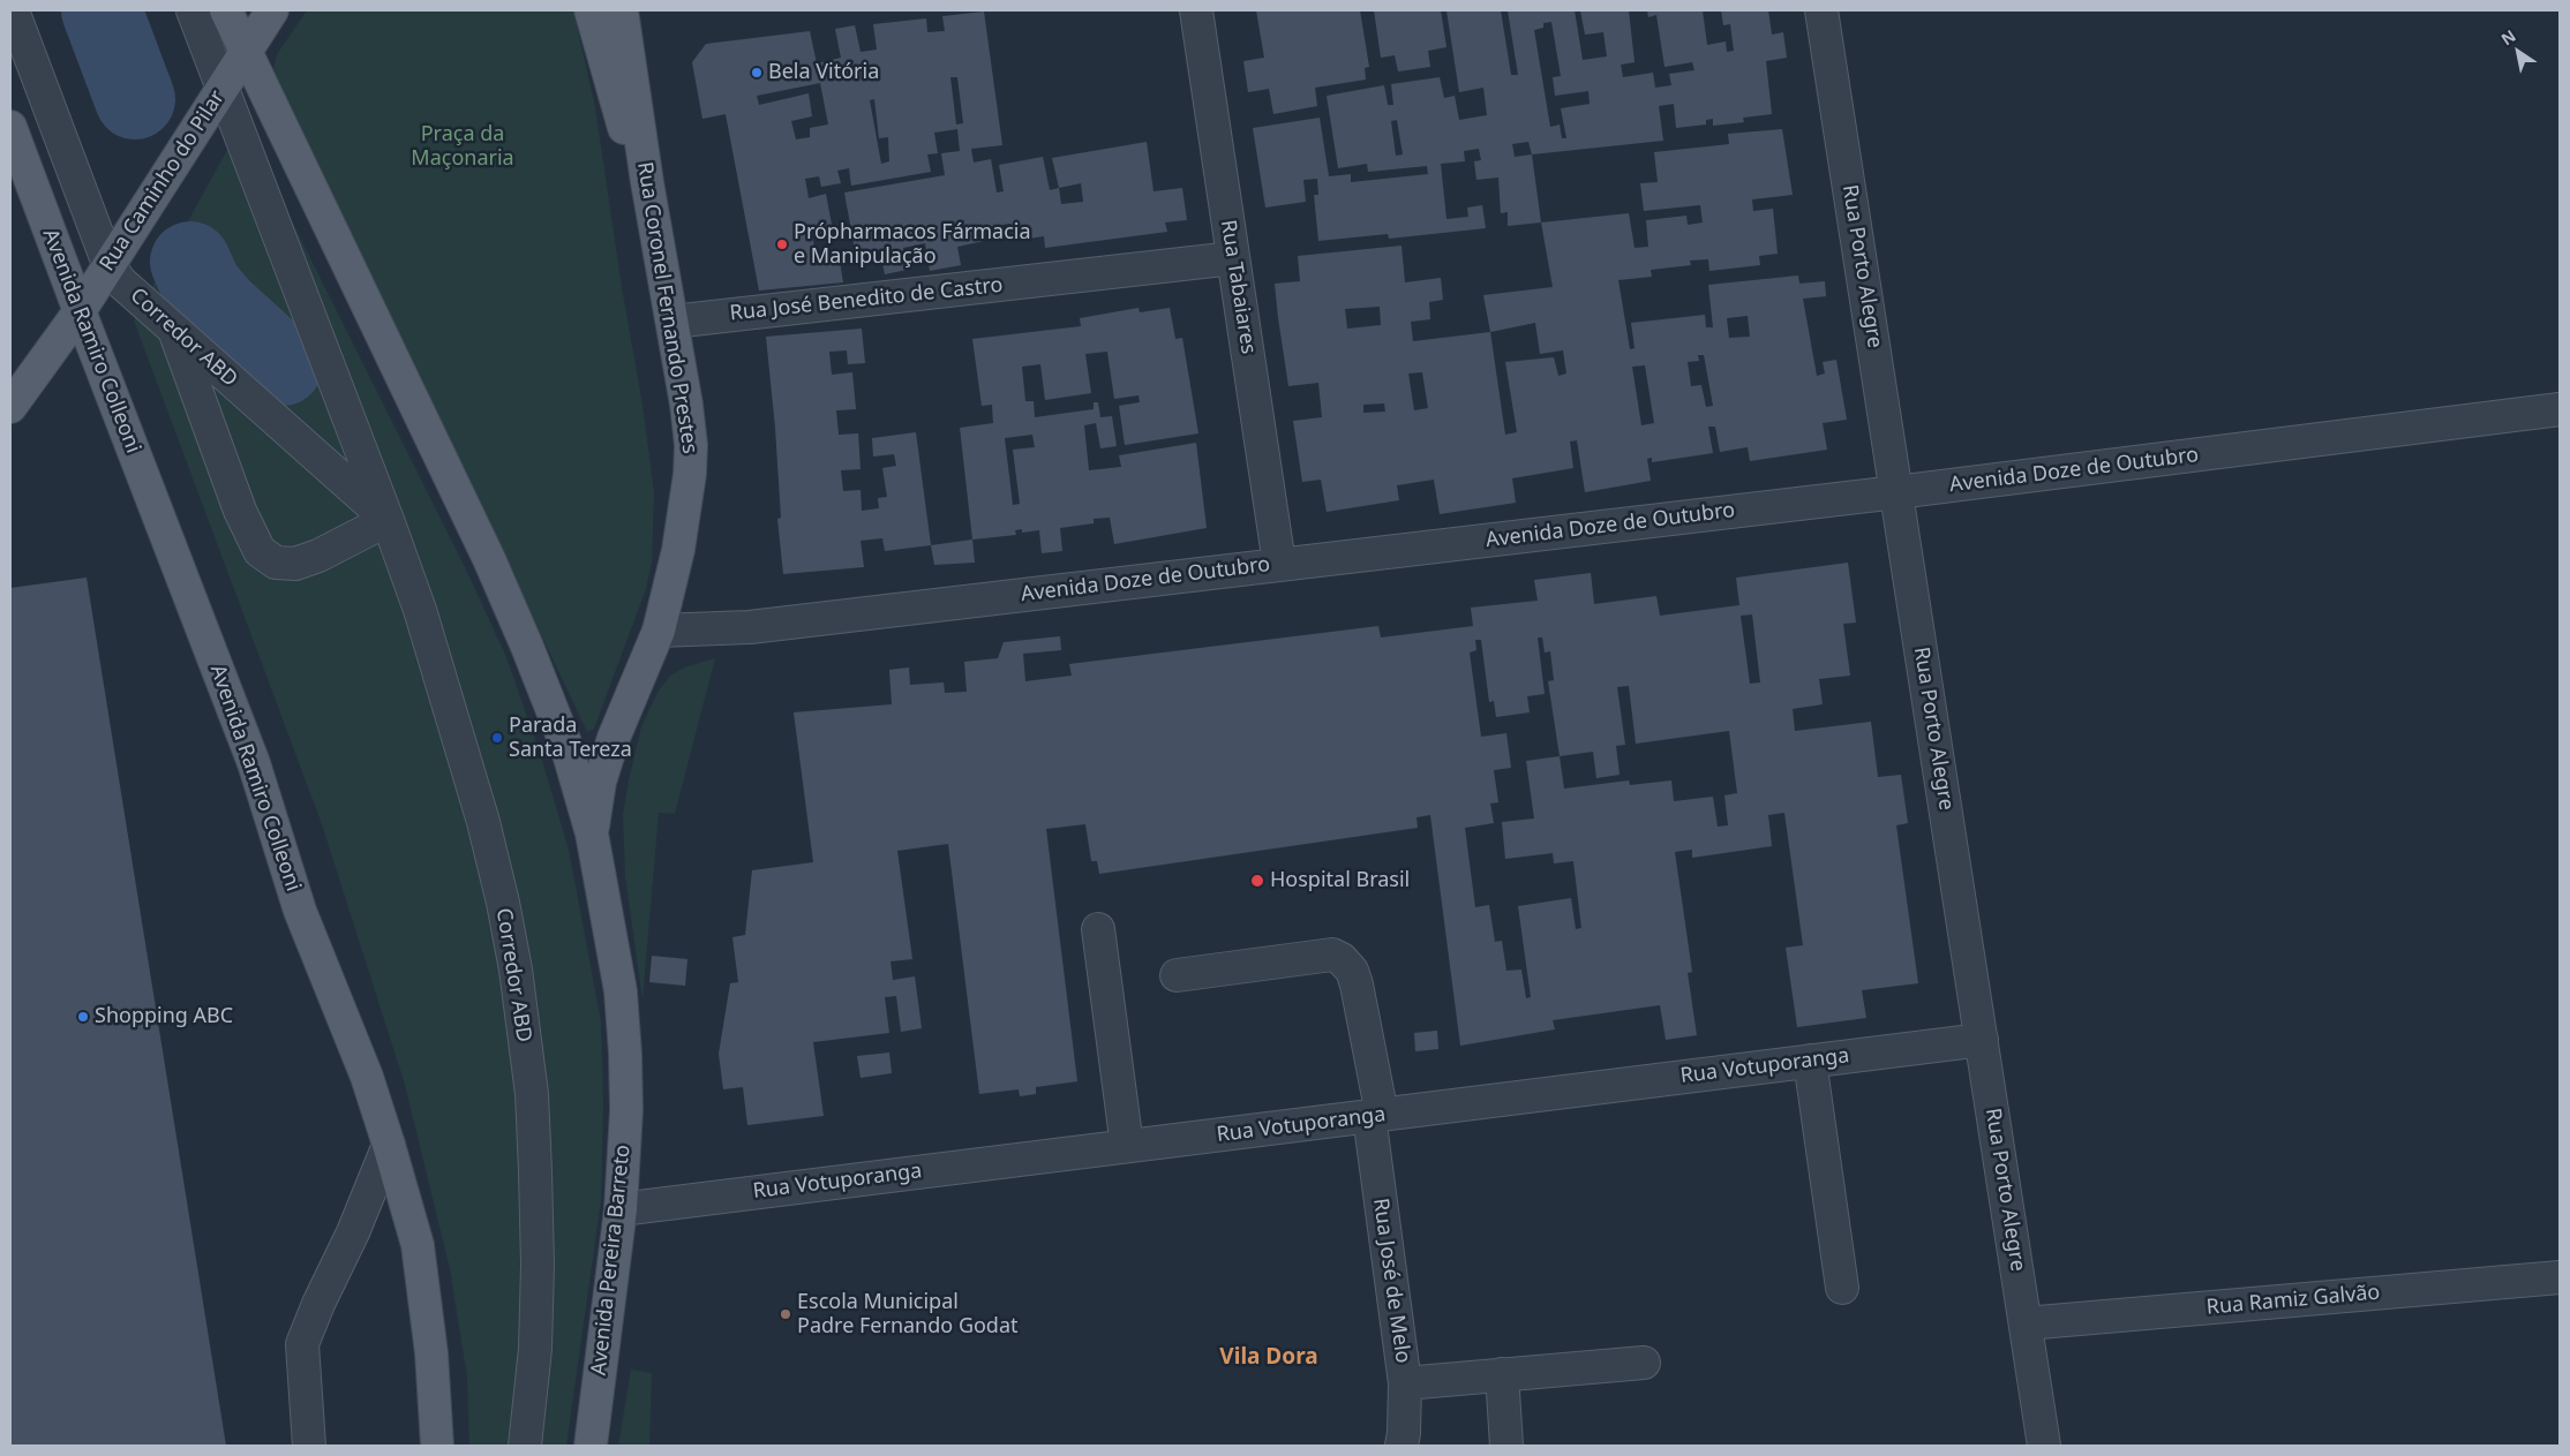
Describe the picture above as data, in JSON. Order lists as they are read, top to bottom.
{
  "streets": {
    "main road": [
      "Rua Caminho do Pilar",
      "Rua Coronel Fernando Prestes",
      "Avenida Ramiro Colleoni",
      "Avenida Pereira Barreto"
    ],
    "street": [
      "Rua Porto Alegre",
      "Rua Tabaiares",
      "Rua José Benedito de Castro",
      "Corredor ABD",
      "Avenida Doze de Outubro",
      "Rua Votuporanga",
      "Rua José de Melo",
      "Rua Ramiz Galvão"
    ]
  },
  "crossings": [
    ["Rua Caminho do Pilar", "Corredor ABD"],
    ["Rua Caminho do Pilar", "Avenida Ramiro Colleoni"],
    ["Rua Porto Alegre", "Avenida Doze de Outubro"],
    ["Rua Porto Alegre", "Rua Votuporanga"],
    ["Rua Porto Alegre", "Rua Ramiz Galvão"],
    ["Rua Tabaiares", "Rua José Benedito de Castro"],
    ["Rua Tabaiares", "Avenida Doze de Outubro"],
    ["Rua José Benedito de Castro", "Rua Coronel Fernando Prestes"],
    ["Rua Coronel Fernando Prestes", "Avenida Doze de Outubro"],
    ["Rua Coronel Fernando Prestes", "Avenida Pereira Barreto"],
    ["Rua Votuporanga", "Avenida Pereira Barreto"],
    ["Rua Votuporanga", "Rua José de Melo"]
  ],
  "districts": ["Vila Dora"],
  "parks": ["Praça da Maçonaria"],
  "places": [
    "Bela Vitória",
    "Própharmacos Fármacia e Manipulação",
    "Parada Santa Tereza",
    "Hospital Brasil",
    "Shopping ABC",
    "Escola Municipal Padre Fernando Godat"
  ],
  "north": "top left"
}
